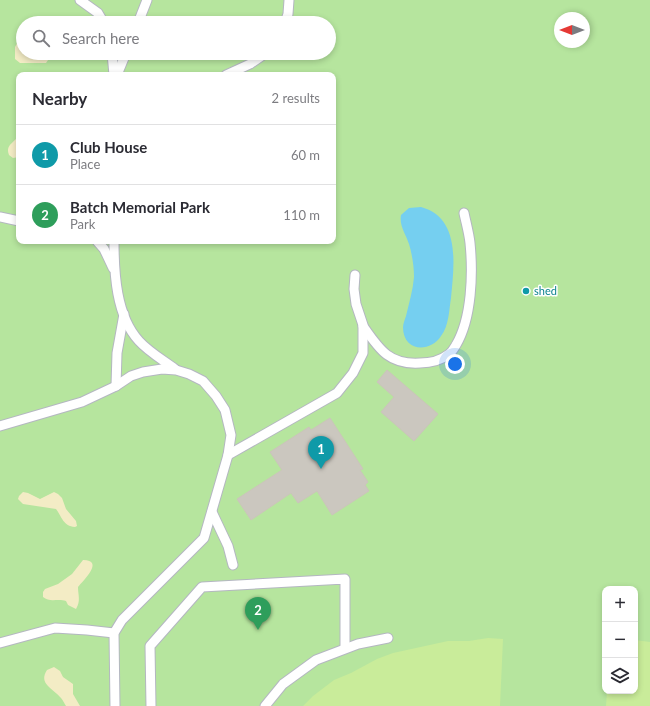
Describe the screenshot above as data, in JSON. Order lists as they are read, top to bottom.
{
  "places": ["shed"],
  "north": "left",
  "page": {
    "search": "Search here",
    "heading": ["Nearby", "2 results"],
    "list": [
      {
        "mark": "1",
        "name": "Club House",
        "note": "Place",
        "value": "60 m"
      },
      {
        "mark": "2",
        "name": "Batch Memorial Park",
        "note": "Park",
        "value": "110 m"
      }
    ],
    "pins": ["1", "2"],
    "map_buttons": ["+", "−"]
  }
}
